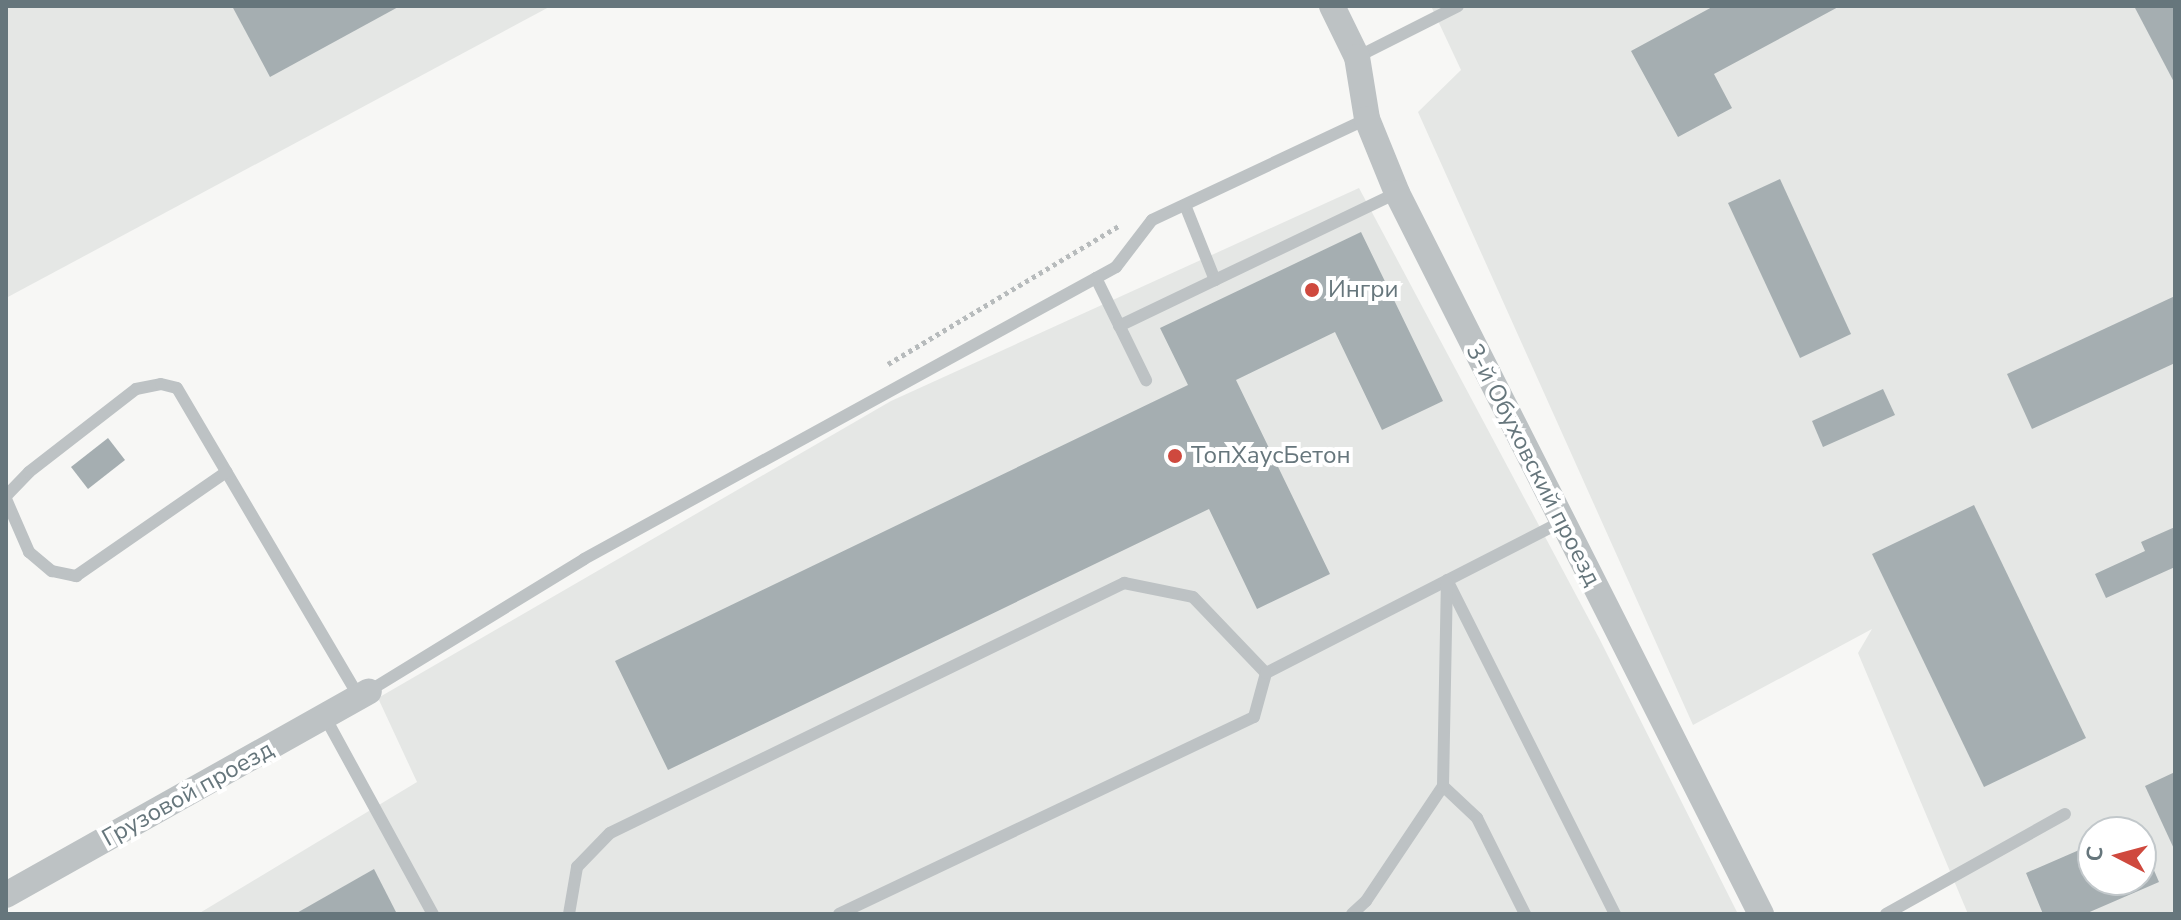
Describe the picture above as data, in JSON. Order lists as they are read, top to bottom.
{
  "streets": {
    "street": ["3-й Обуховский проезд", "Грузовой проезд"]
  },
  "places": ["Ингри", "ТопХаусБетон"],
  "north": "left"
}
